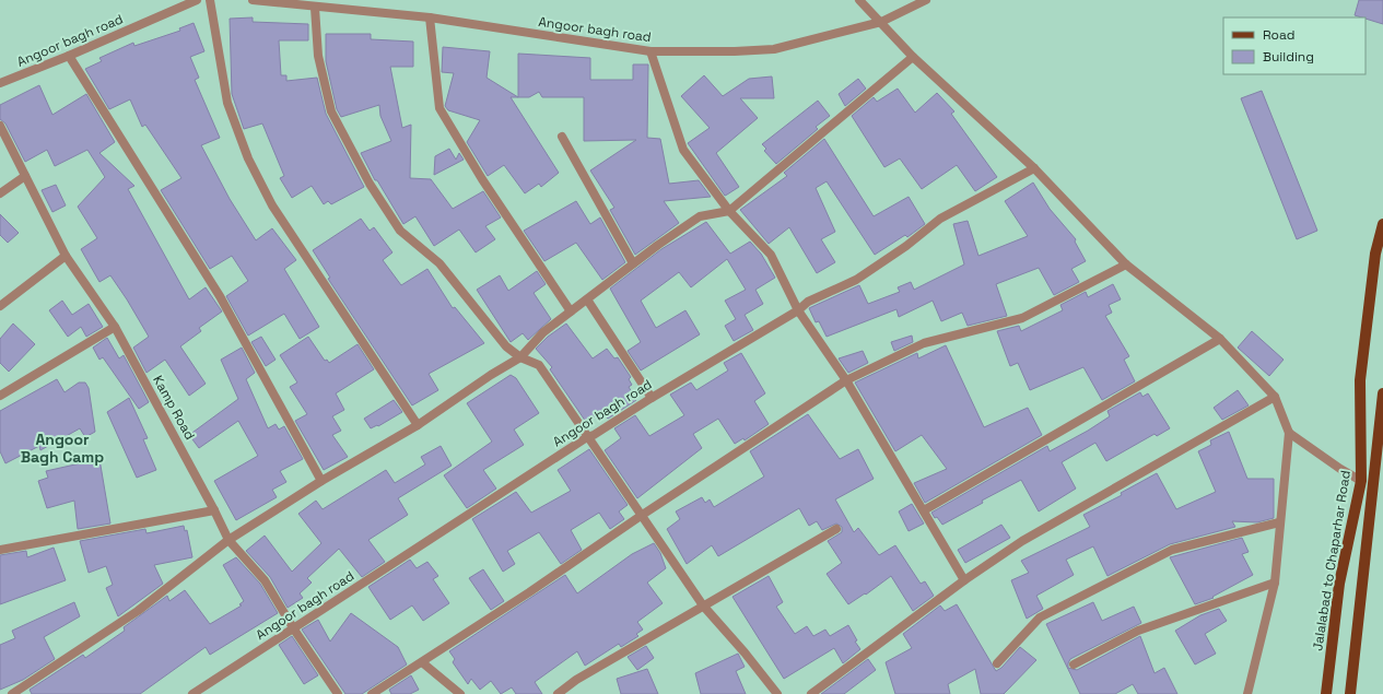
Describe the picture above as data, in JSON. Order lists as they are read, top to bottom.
{
  "streets": {
    "main road": ["Jalalabad to Chaparhar Road"],
    "street": ["Angoor bagh road", "Kamp Road"]
  },
  "crossings": [
    ["Angoor bagh road", "Kamp Road"]
  ],
  "districts": ["Angoor Bagh Camp"],
  "legend": ["Road", "Building"]
}
